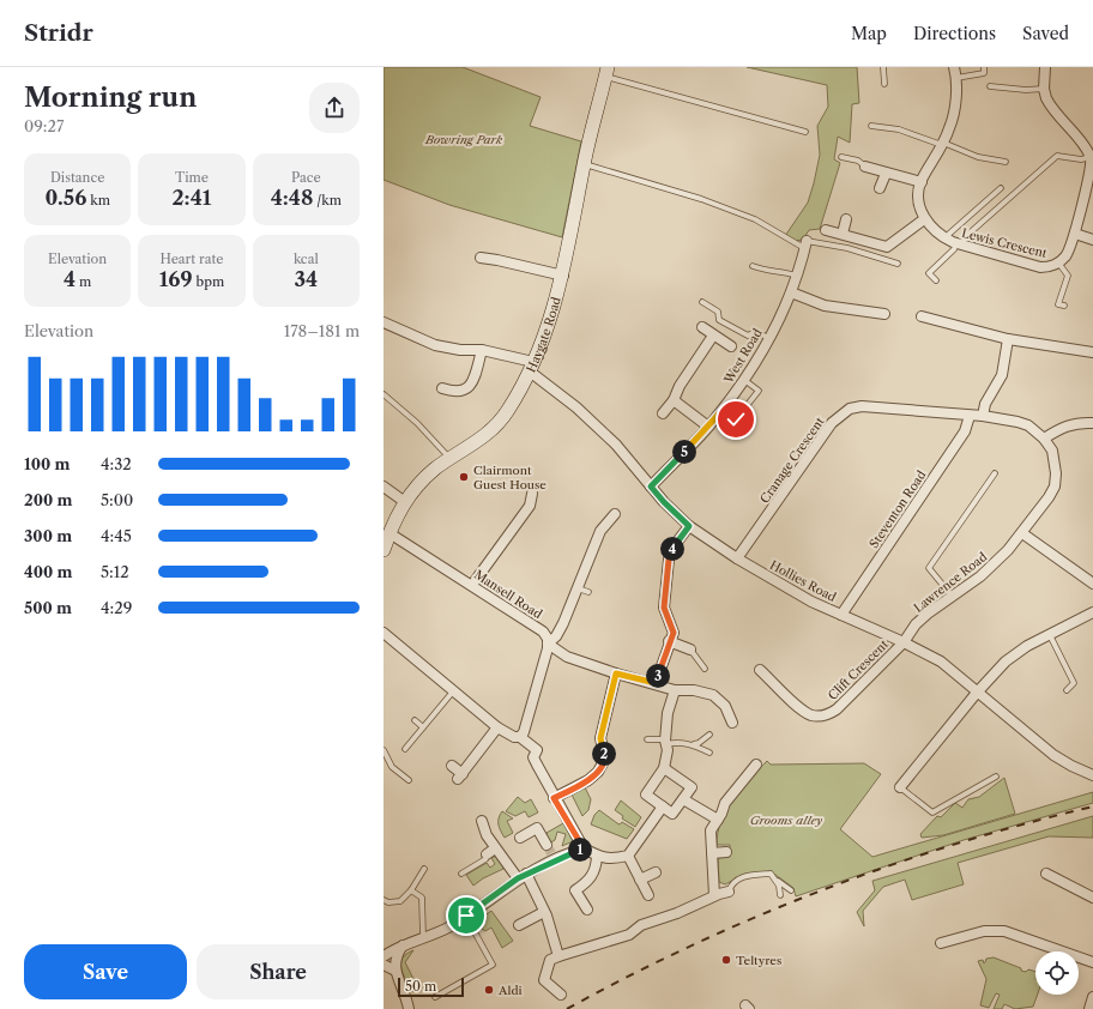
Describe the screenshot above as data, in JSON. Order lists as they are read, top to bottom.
{
  "streets": {
    "street": [
      "Lewis Crescent",
      "Haygate Road",
      "West Road",
      "Cranage Crescent",
      "Steventon Road",
      "Hollies Road",
      "Lawrence Road",
      "Mansell Road",
      "Clift Crescent"
    ]
  },
  "crossings": [
    ["Haygate Road", "Hollies Road"],
    ["Haygate Road", "Mansell Road"],
    ["West Road", "Hollies Road"],
    ["Cranage Crescent", "Steventon Road"],
    ["Cranage Crescent", "Hollies Road"],
    ["Cranage Crescent", "Lawrence Road"],
    ["Steventon Road", "Hollies Road"],
    ["Steventon Road", "Lawrence Road"],
    ["Hollies Road", "Lawrence Road"],
    ["Hollies Road", "Clift Crescent"],
    ["Lawrence Road", "Clift Crescent"]
  ],
  "parks": ["Bowring Park", "Grooms alley"],
  "places": ["Clairmont Guest House", "Teltyres", "Aldi"],
  "scale_bar": "50 m",
  "page": {
    "header": "Stridr",
    "nav": ["Map", "Directions", "Saved"],
    "heading": ["Morning run", "09:27"],
    "stats": [
      ["Distance", "0.56 km"],
      ["Time", "2:41"],
      ["Pace", "4:48 /km"],
      ["Elevation", "4 m"],
      ["Heart rate", "169 bpm"],
      ["kcal", "34"]
    ],
    "chart": ["Elevation", "178–181 m"],
    "pins": [
      "5",
      "4",
      "3",
      "2",
      "1"
    ],
    "list": [
      {
        "name": "100 m",
        "note": "4:32"
      },
      {
        "name": "200 m",
        "note": "5:00"
      },
      {
        "name": "300 m",
        "note": "4:45"
      },
      {
        "name": "400 m",
        "note": "5:12"
      },
      {
        "name": "500 m",
        "note": "4:29"
      }
    ],
    "buttons": ["Save", "Share"],
    "scale": "50 m"
  }
}
